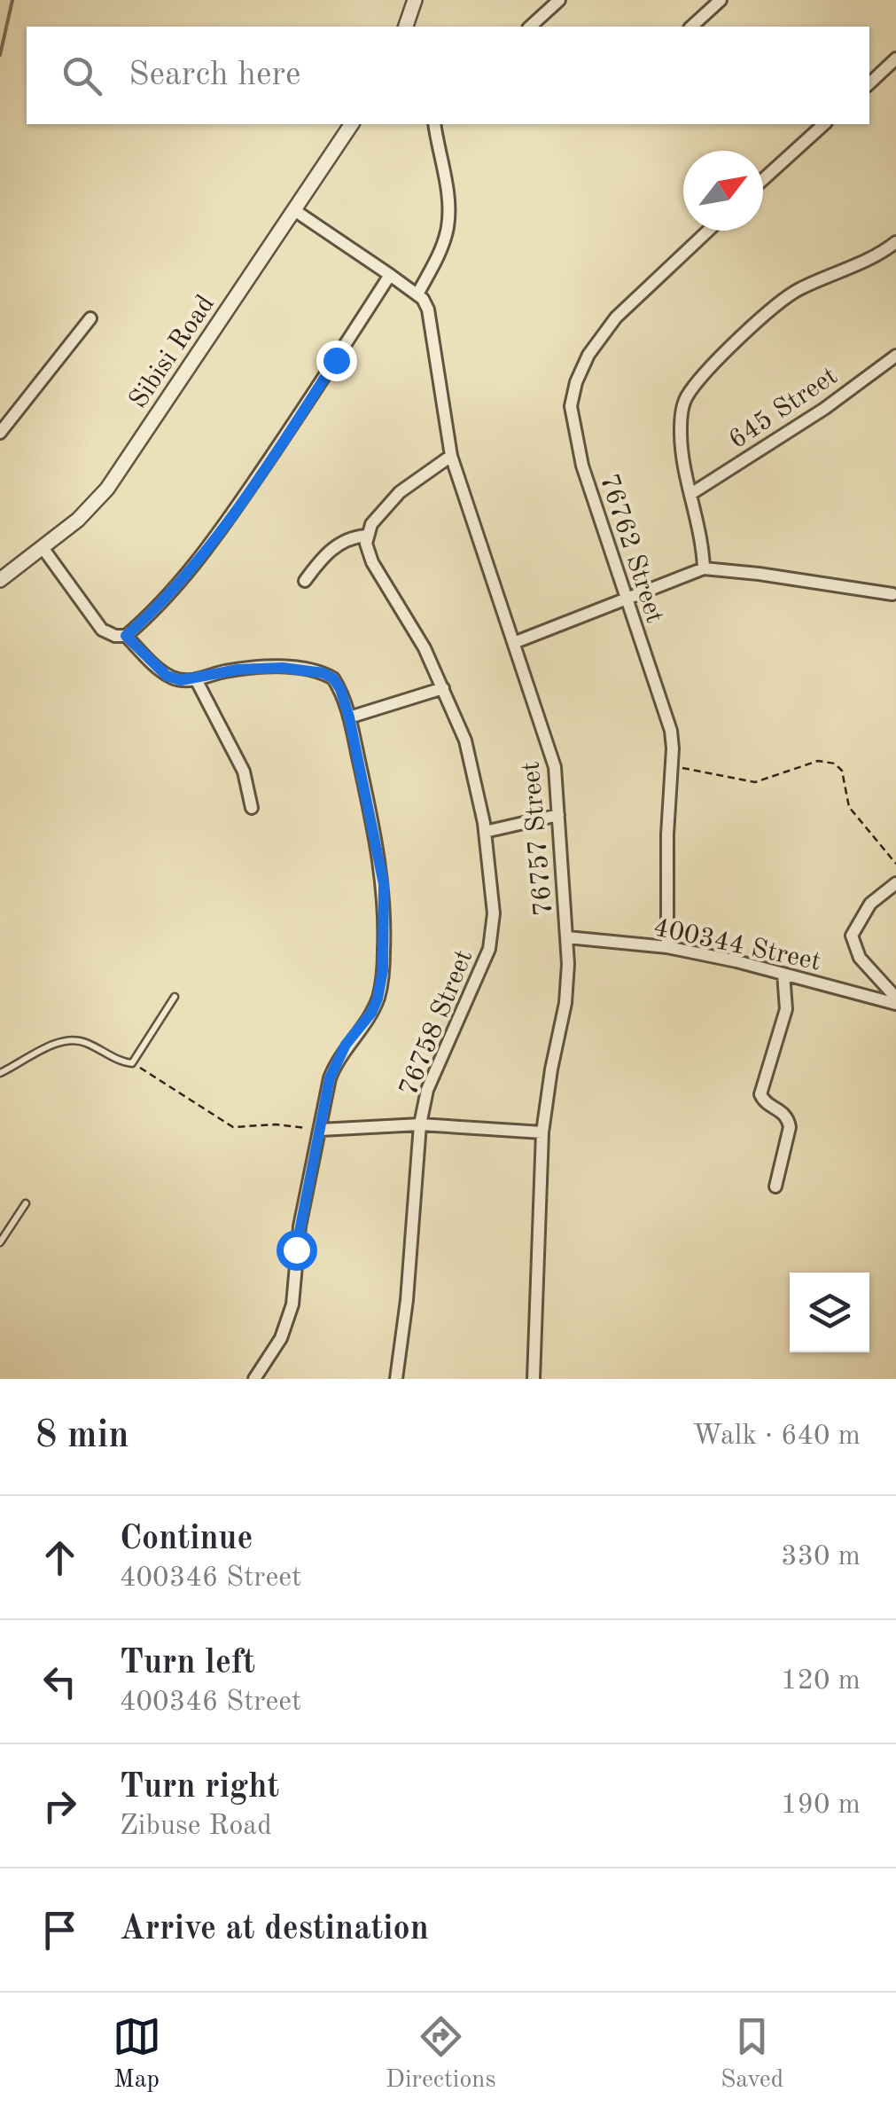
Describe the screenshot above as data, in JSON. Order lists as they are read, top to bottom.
{
  "streets": {
    "street": [
      "Sibisi Road",
      "645 Street",
      "76762 Street",
      "76757 Street",
      "400344 Street",
      "76758 Street"
    ]
  },
  "crossings": [
    ["76762 Street", "400344 Street"],
    ["76757 Street", "400344 Street"]
  ],
  "north": "top right",
  "page": {
    "search": "Search here",
    "heading": ["8 min", "Walk · 640 m"],
    "list": [
      ["Continue", "400346 Street", "330 m"],
      ["Turn left", "400346 Street", "120 m"],
      ["Turn right", "Zibuse Road", "190 m"],
      "Arrive at destination"
    ],
    "nav": ["Map", "Directions", "Saved"]
  }
}
